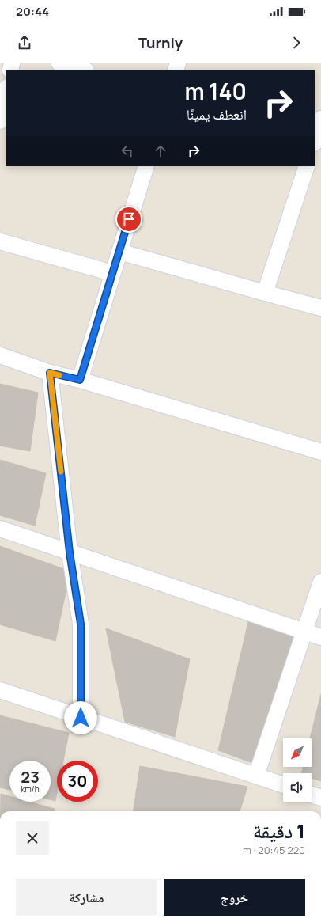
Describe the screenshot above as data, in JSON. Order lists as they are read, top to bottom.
{
  "north": "bottom left",
  "page": {
    "status": "20:44",
    "header": "Turnly",
    "turn": ["140 m", "انعطف يمينًا"],
    "speed": "23 km/h",
    "limit": "30",
    "heading": ["1 دقيقة", "220 m · 20:45"],
    "buttons": ["خروج", "مشاركة"]
  }
}
